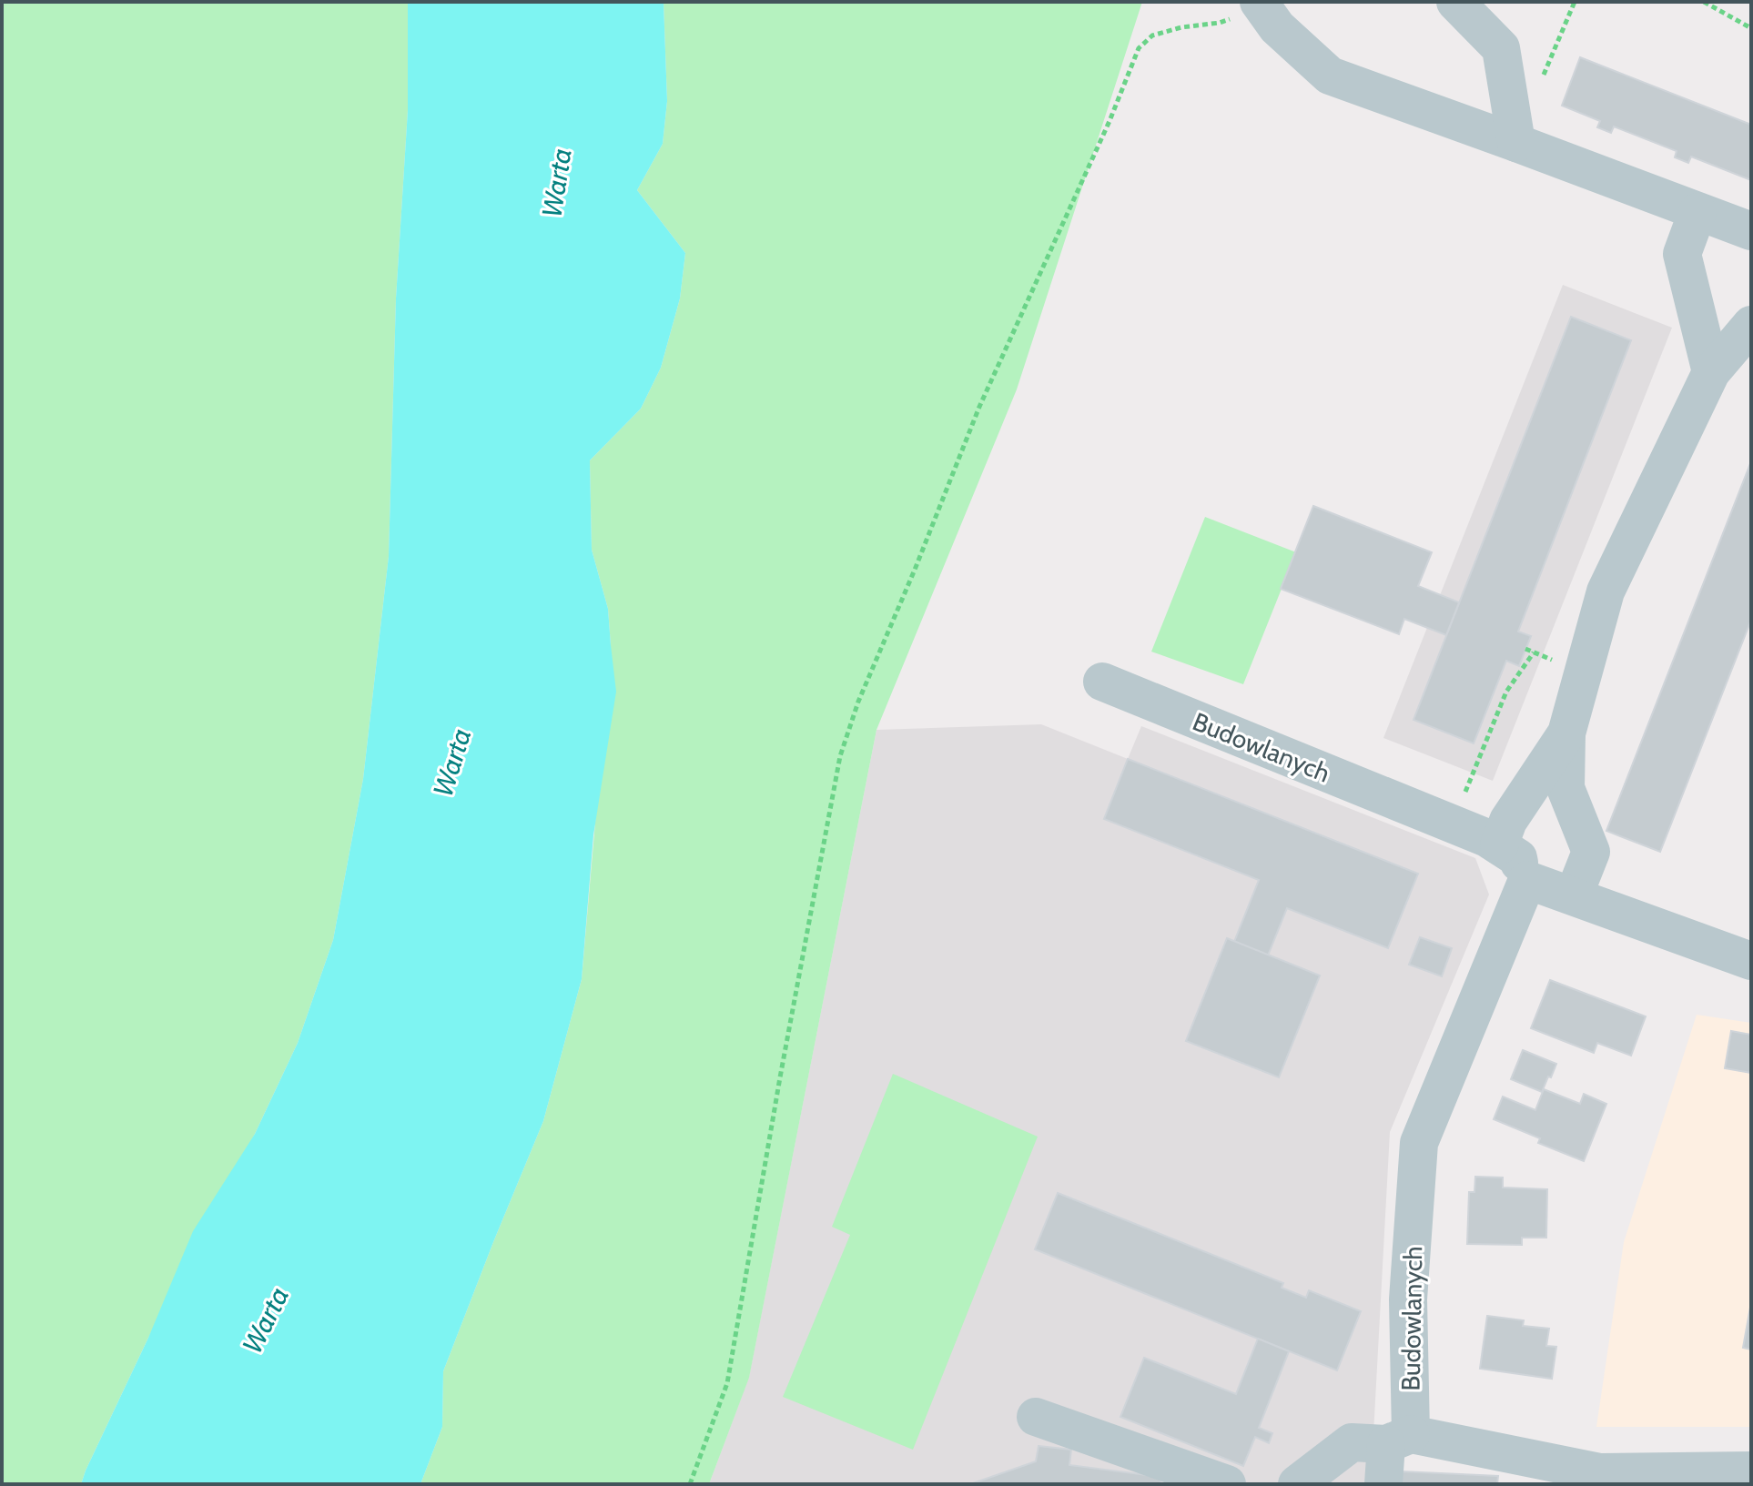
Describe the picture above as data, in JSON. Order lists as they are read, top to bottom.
{
  "streets": {
    "street": ["Budowlanych"]
  },
  "water": ["Warta"]
}
